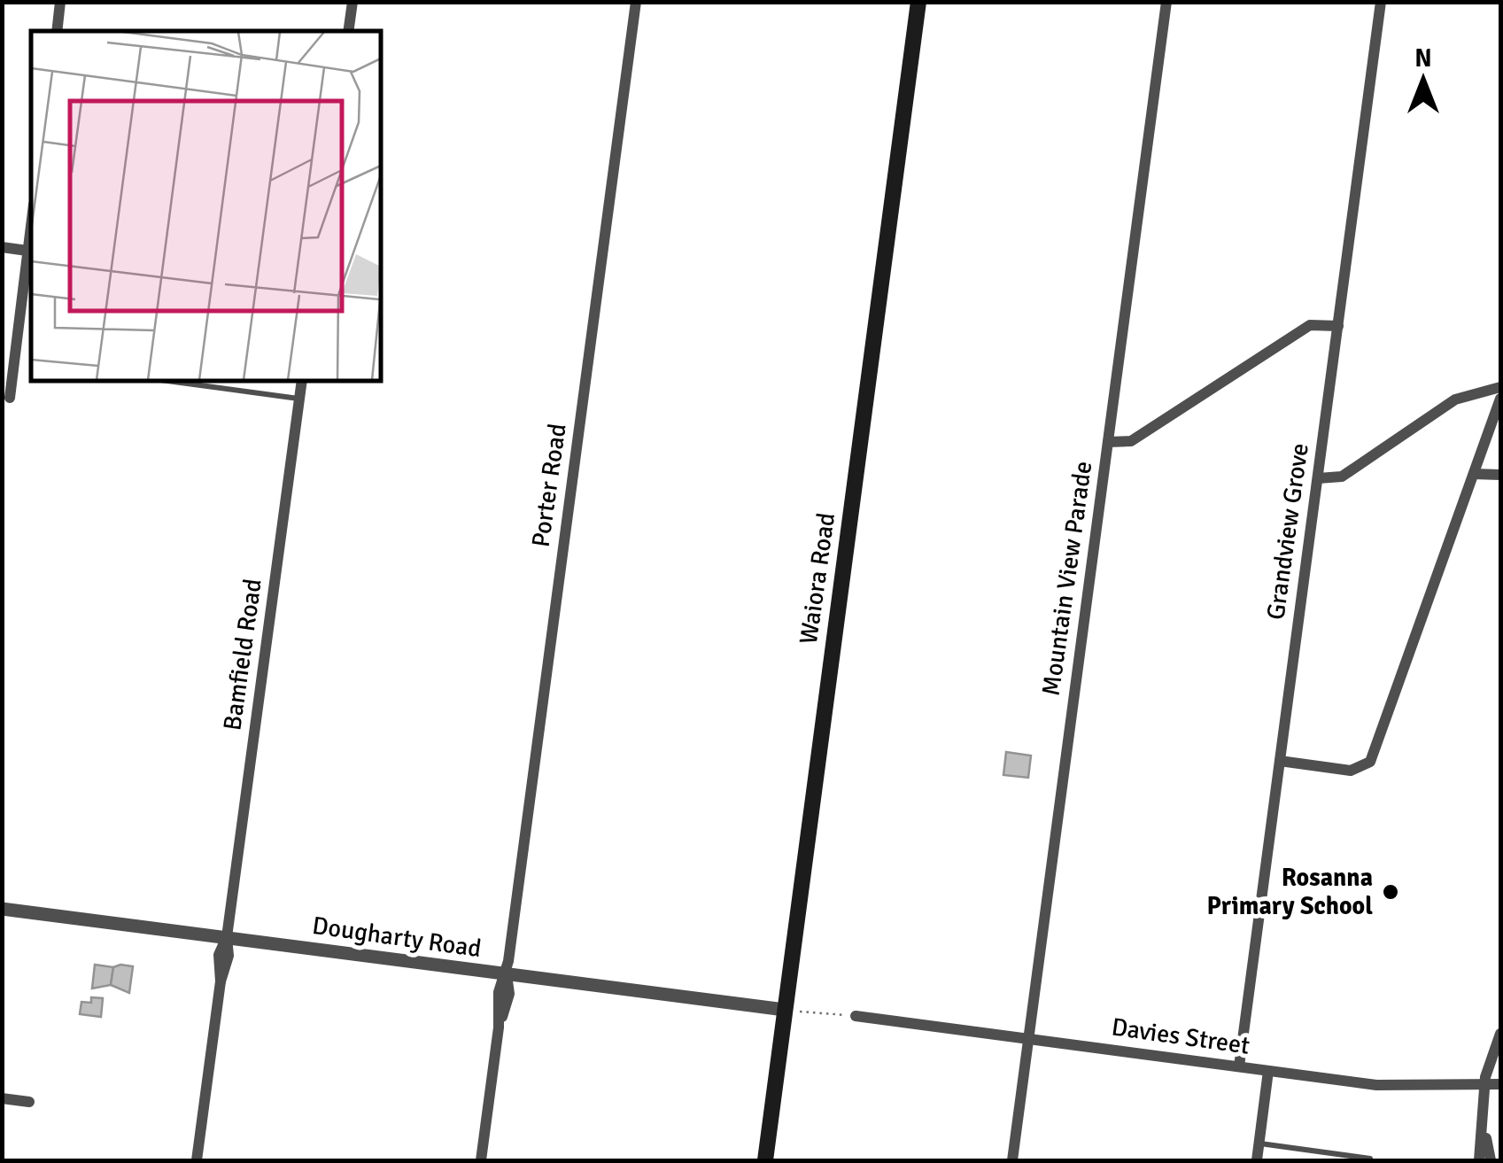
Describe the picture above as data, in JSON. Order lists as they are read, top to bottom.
{
  "streets": {
    "main road": ["Waiora Road"],
    "street": [
      "Porter Road",
      "Grandview Grove",
      "Mountain View Parade",
      "Bamfield Road",
      "Dougharty Road",
      "Davies Street"
    ]
  },
  "crossings": [
    ["Porter Road", "Dougharty Road"],
    ["Grandview Grove", "Davies Street"],
    ["Waiora Road", "Dougharty Road"],
    ["Mountain View Parade", "Davies Street"],
    ["Bamfield Road", "Dougharty Road"]
  ],
  "places": ["Rosanna Primary School"],
  "north": "top"
}
